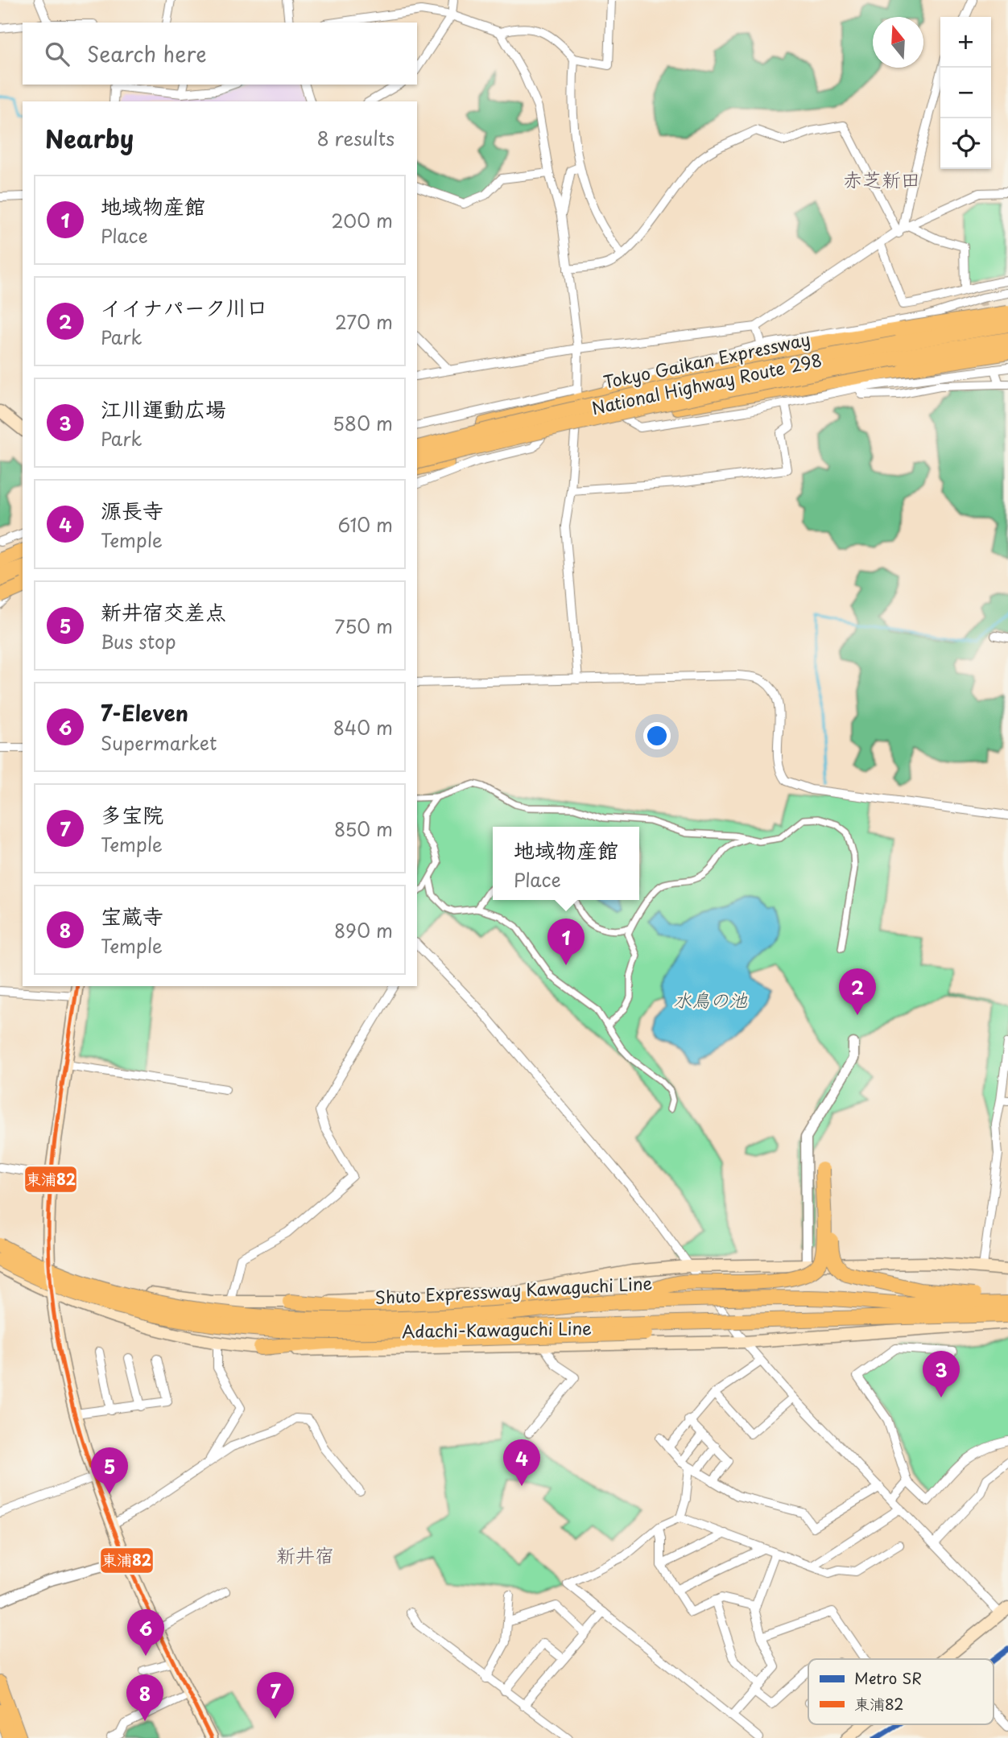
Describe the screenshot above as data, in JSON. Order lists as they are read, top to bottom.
{
  "streets": {
    "highway": ["Tokyo Gaikan Expressway", "National Highway Route 298", "Shuto Expressway Kawaguchi Line"],
    "main road": ["Adachi-Kawaguchi Line"]
  },
  "districts": ["赤芝新田", "新井宿"],
  "water": ["水鳥の池"],
  "lines": ["transit line 東浦82", "metro line SR"],
  "legend": ["Metro SR", "東浦82"],
  "north": "top",
  "page": {
    "map_buttons": ["+", "−"],
    "search": "Search here",
    "heading": ["Nearby", "8 results"],
    "list": [
      {
        "mark": "1",
        "name": "地域物産館",
        "note": "Place",
        "value": "200 m"
      },
      {
        "mark": "2",
        "name": "イイナパーク川口",
        "note": "Park",
        "value": "270 m"
      },
      {
        "mark": "3",
        "name": "江川運動広場",
        "note": "Park",
        "value": "580 m"
      },
      {
        "mark": "4",
        "name": "源長寺",
        "note": "Temple",
        "value": "610 m"
      },
      {
        "mark": "5",
        "name": "新井宿交差点",
        "note": "Bus stop",
        "value": "750 m"
      },
      {
        "mark": "6",
        "name": "7-Eleven",
        "note": "Supermarket",
        "value": "840 m"
      },
      {
        "mark": "7",
        "name": "多宝院",
        "note": "Temple",
        "value": "850 m"
      },
      {
        "mark": "8",
        "name": "宝蔵寺",
        "note": "Temple",
        "value": "890 m"
      }
    ],
    "popup": ["地域物産館", "Place"],
    "pins": [
      "1",
      "2",
      "3",
      "4",
      "5",
      "6",
      "7",
      "8"
    ]
  }
}
